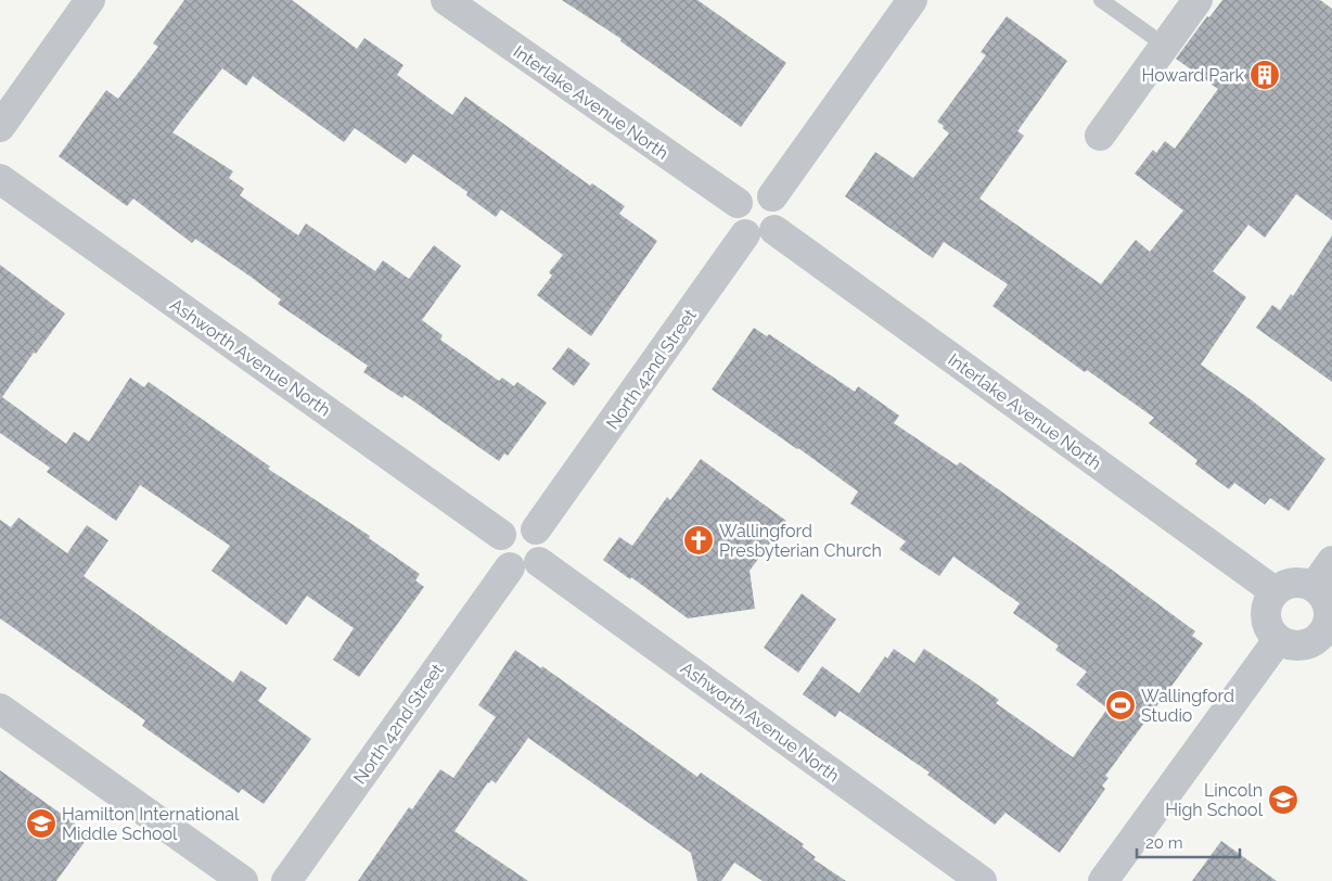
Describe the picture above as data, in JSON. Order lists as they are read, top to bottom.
{
  "streets": {
    "street": ["Interlake Avenue North", "Ashworth Avenue North", "North 42nd Street"]
  },
  "crossings": [
    ["Interlake Avenue North", "North 42nd Street"],
    ["Ashworth Avenue North", "North 42nd Street"]
  ],
  "places": {
    "building": ["Howard Park"],
    "church": ["Wallingford Presbyterian Church"],
    "sports": ["Wallingford Studio"],
    "school or university": ["Lincoln High School", "Hamilton International Middle School"]
  },
  "scale_bar": "20 m"
}
